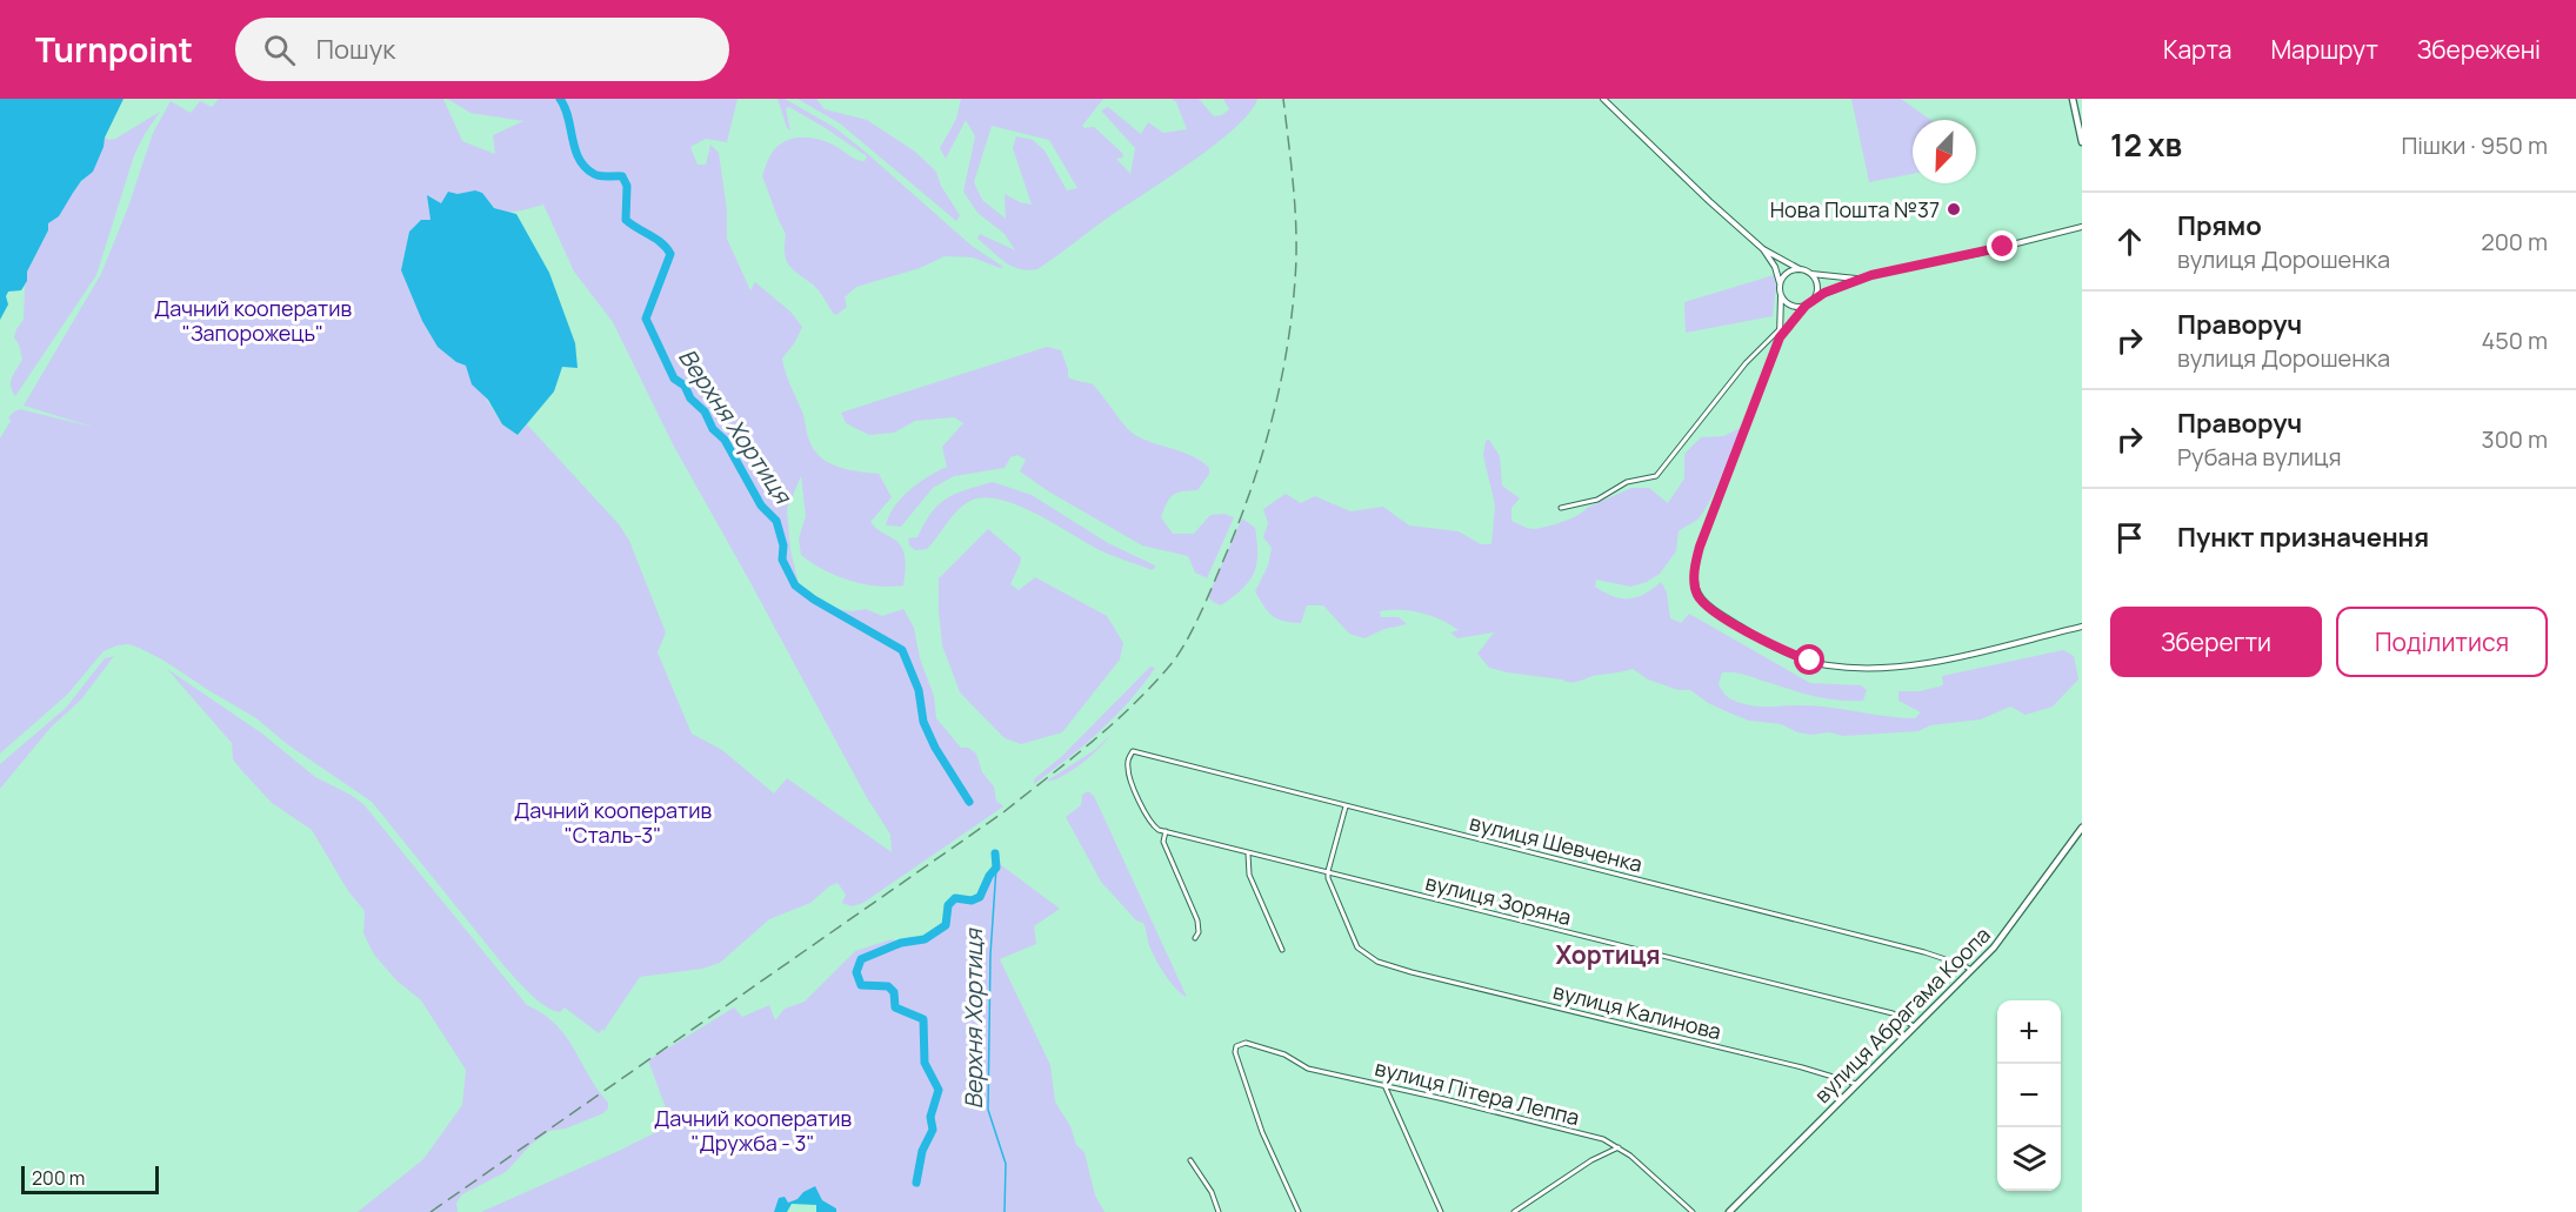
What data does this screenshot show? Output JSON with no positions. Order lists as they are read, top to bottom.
{
  "streets": {
    "main road": ["вулиця Абрагама Коопа"],
    "street": [
      "вулиця Шевченка",
      "вулиця Зоряна",
      "вулиця Калинова",
      "вулиця Пітера Леппа"
    ]
  },
  "crossings": [
    ["вулиця Шевченка", "вулиця Зоряна"],
    ["вулиця Шевченка", "вулиця Абрагама Коопа"],
    ["вулиця Зоряна", "вулиця Калинова"],
    ["вулиця Зоряна", "вулиця Абрагама Коопа"],
    ["вулиця Калинова", "вулиця Абрагама Коопа"]
  ],
  "districts": ["Хортиця"],
  "water": ["Верхня Хортиця"],
  "parks": ["Дачний кооператив \"Запорожець\"", "Дачний кооператив \"Сталь-3\"", "Дачний кооператив \"Дружба - 3\""],
  "places": ["Нова Пошта №37"],
  "scale_bar": "200 m",
  "north": "bottom left",
  "page": {
    "header": "Turnpoint",
    "search": "Пошук",
    "nav": ["Карта", "Маршрут", "Збережені"],
    "heading": ["12 хв", "Пішки · 950 m"],
    "list": [
      ["Прямо", "вулиця Дорошенка", "200 m"],
      ["Праворуч", "вулиця Дорошенка", "450 m"],
      ["Праворуч", "Рубана вулиця", "300 m"],
      "Пункт призначення"
    ],
    "buttons": ["Зберегти", "Поділитися"],
    "map_buttons": ["+", "−"],
    "scale": "200 m"
  }
}
